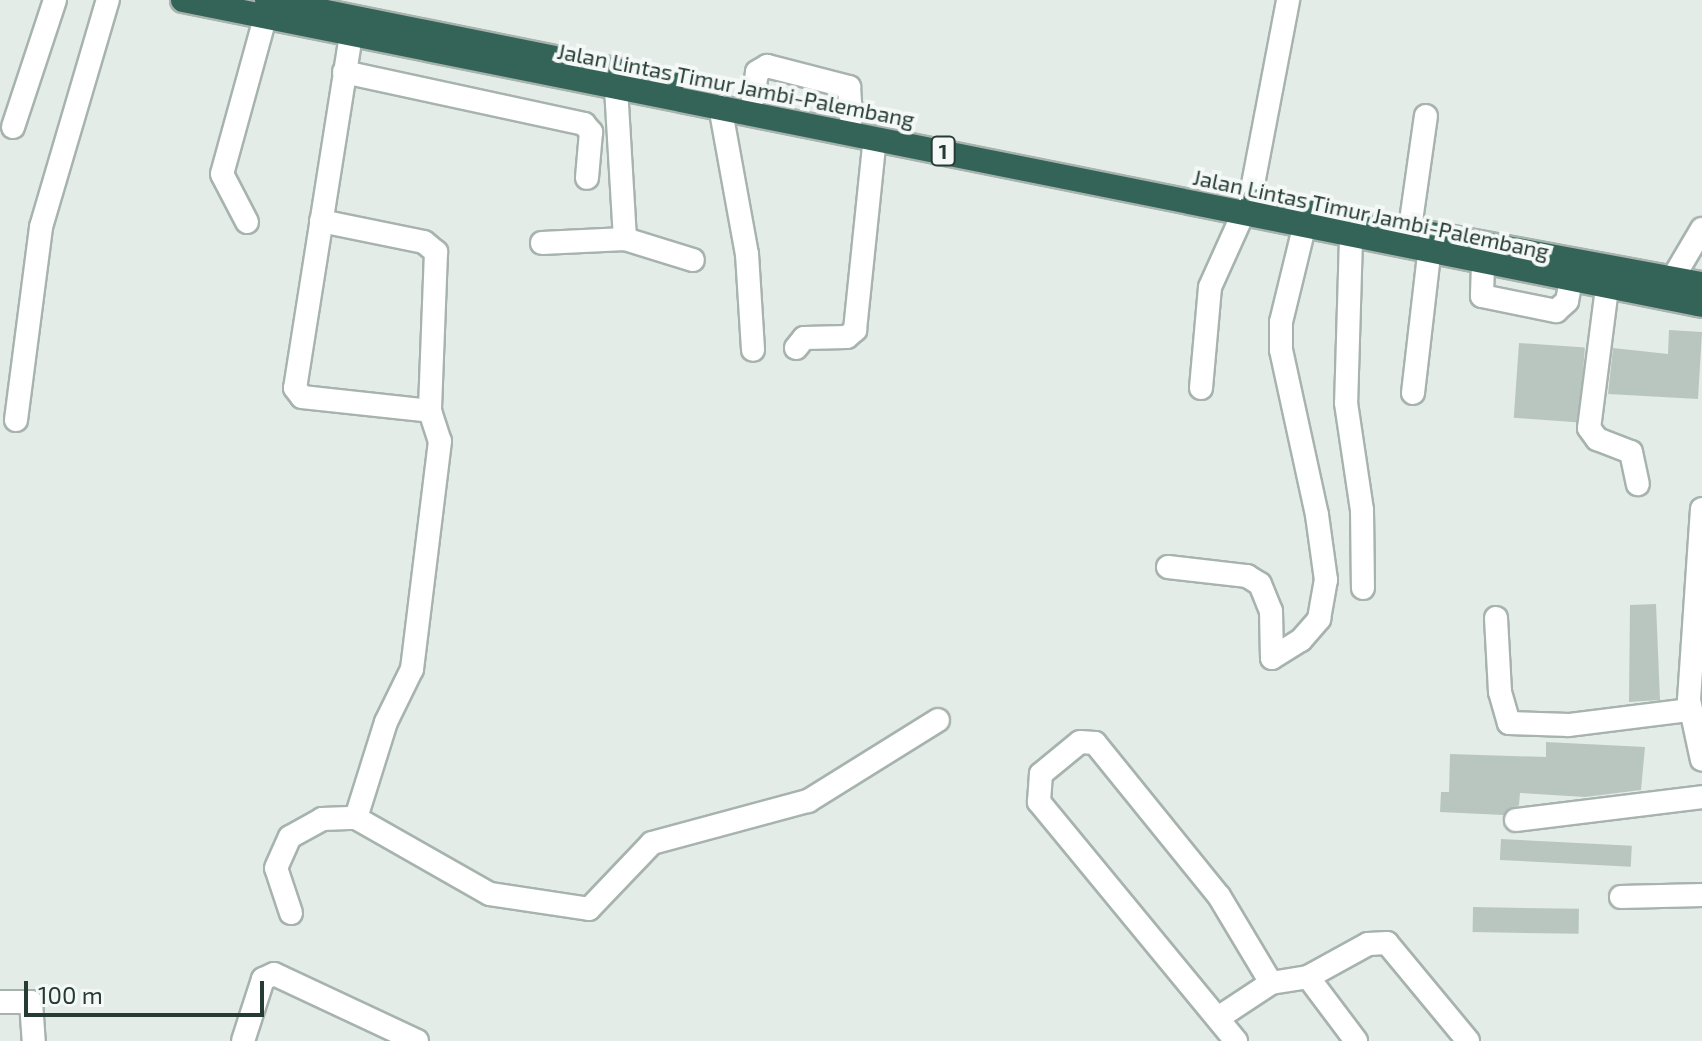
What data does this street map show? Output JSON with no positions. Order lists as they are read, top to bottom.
{
  "streets": {
    "highway": ["Jalan Lintas Timur Jambi-Palembang", "1"]
  },
  "scale_bar": "100 m"
}
